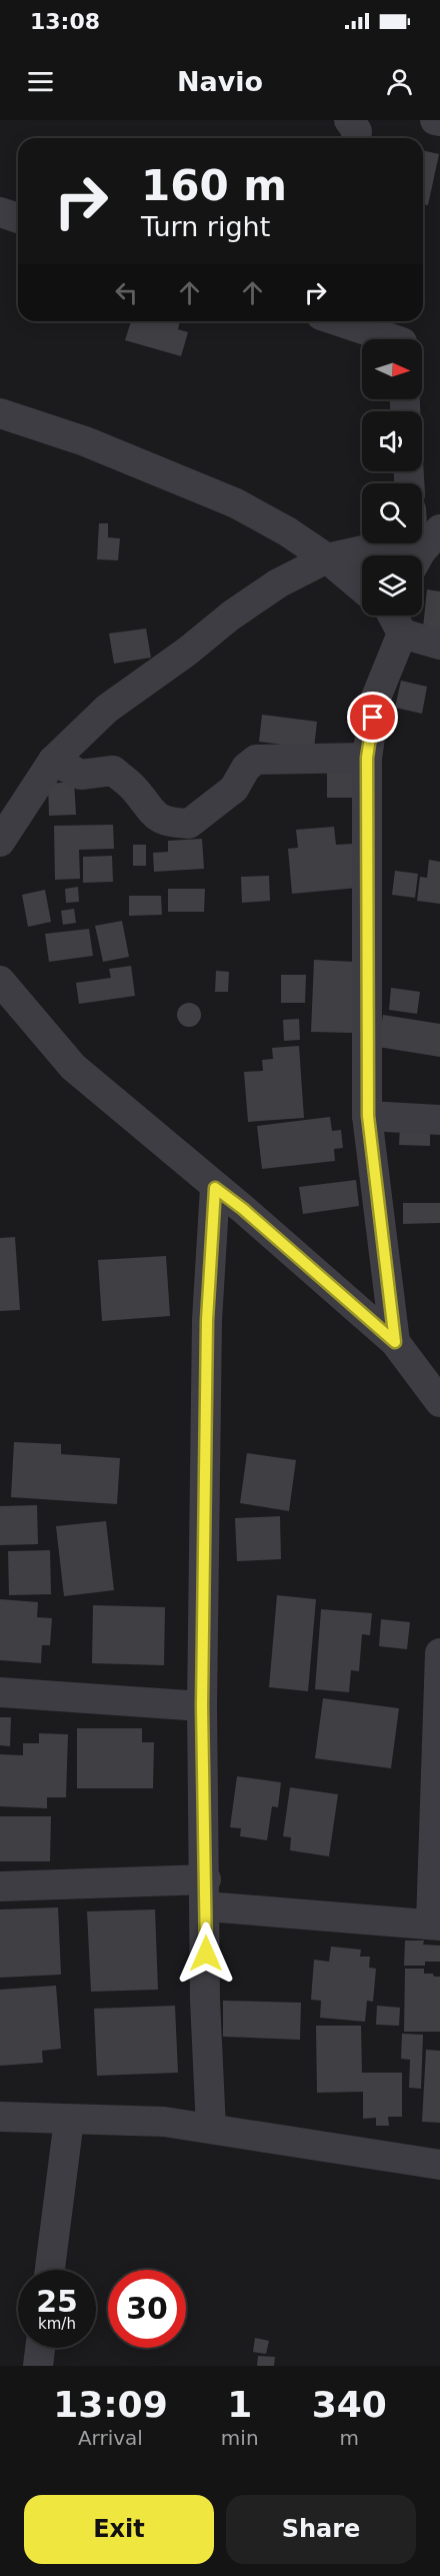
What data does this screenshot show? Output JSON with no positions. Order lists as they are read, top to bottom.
{
  "north": "right",
  "page": {
    "status": "13:08",
    "header": "Navio",
    "turn": ["160 m", "Turn right"],
    "speed": "25 km/h",
    "limit": "30",
    "eta": [
      "13:09",
      "Arrival",
      "1",
      "min",
      "340",
      "m"
    ],
    "buttons": ["Exit", "Share"]
  }
}
